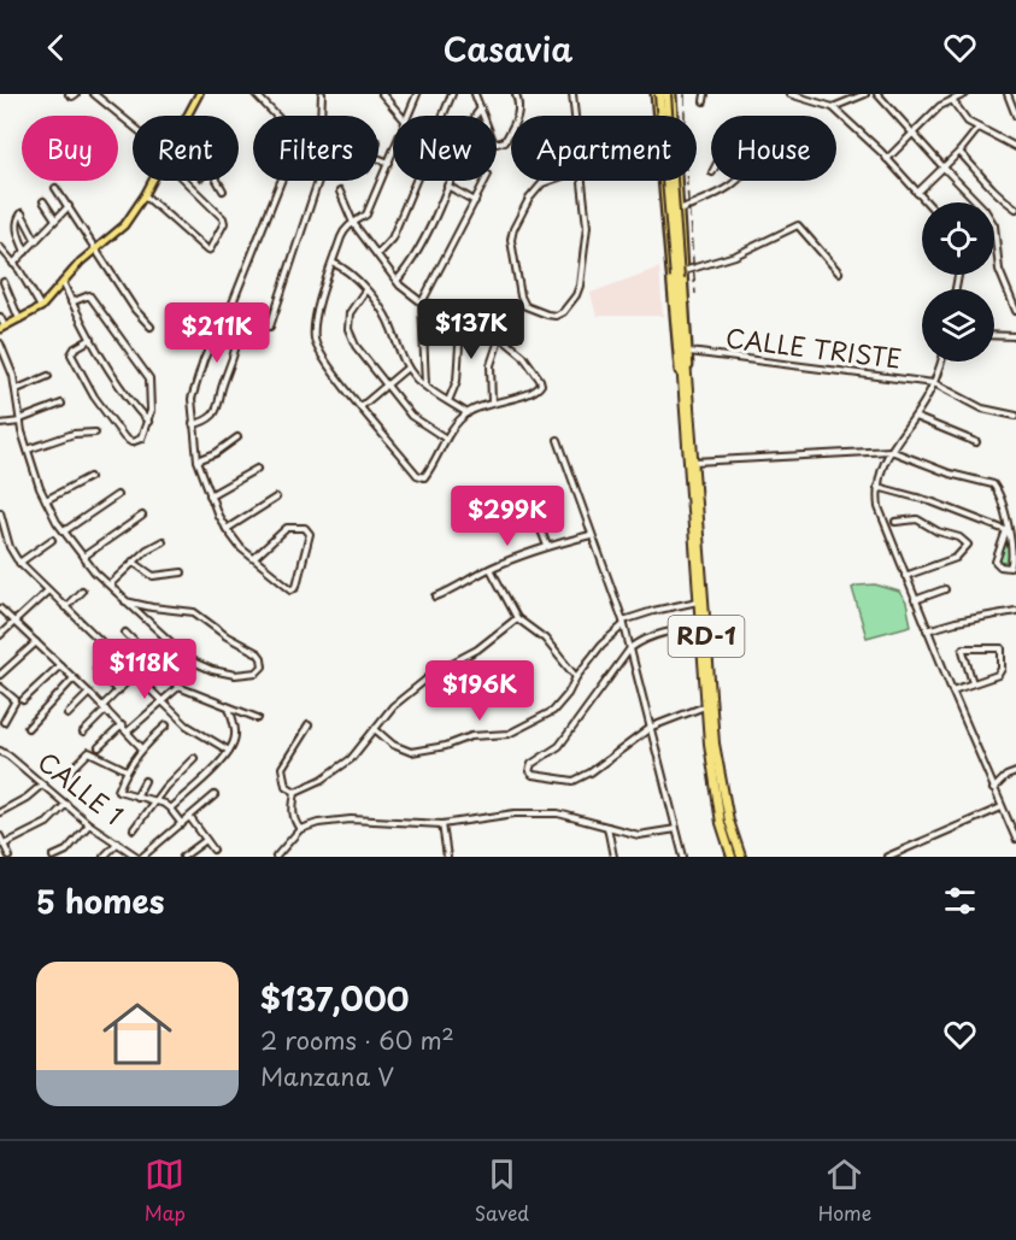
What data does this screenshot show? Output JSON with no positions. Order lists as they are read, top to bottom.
{
  "streets": {
    "highway": ["RD-1"],
    "street": ["CALLE TRISTE", "CALLE 1"]
  },
  "page": {
    "header": "Casavia",
    "chip": [
      "Buy",
      "Rent",
      "Filters",
      "New",
      "Apartment",
      "House"
    ],
    "price": [
      "$137K",
      "$211K",
      "$299K",
      "$118K",
      "$196K"
    ],
    "heading": "5 homes",
    "list": [
      {
        "name": "$137,000",
        "note": "2 rooms · 60 m² · Manzana V"
      }
    ],
    "tabs": ["Map", "Saved", "Home"]
  }
}
